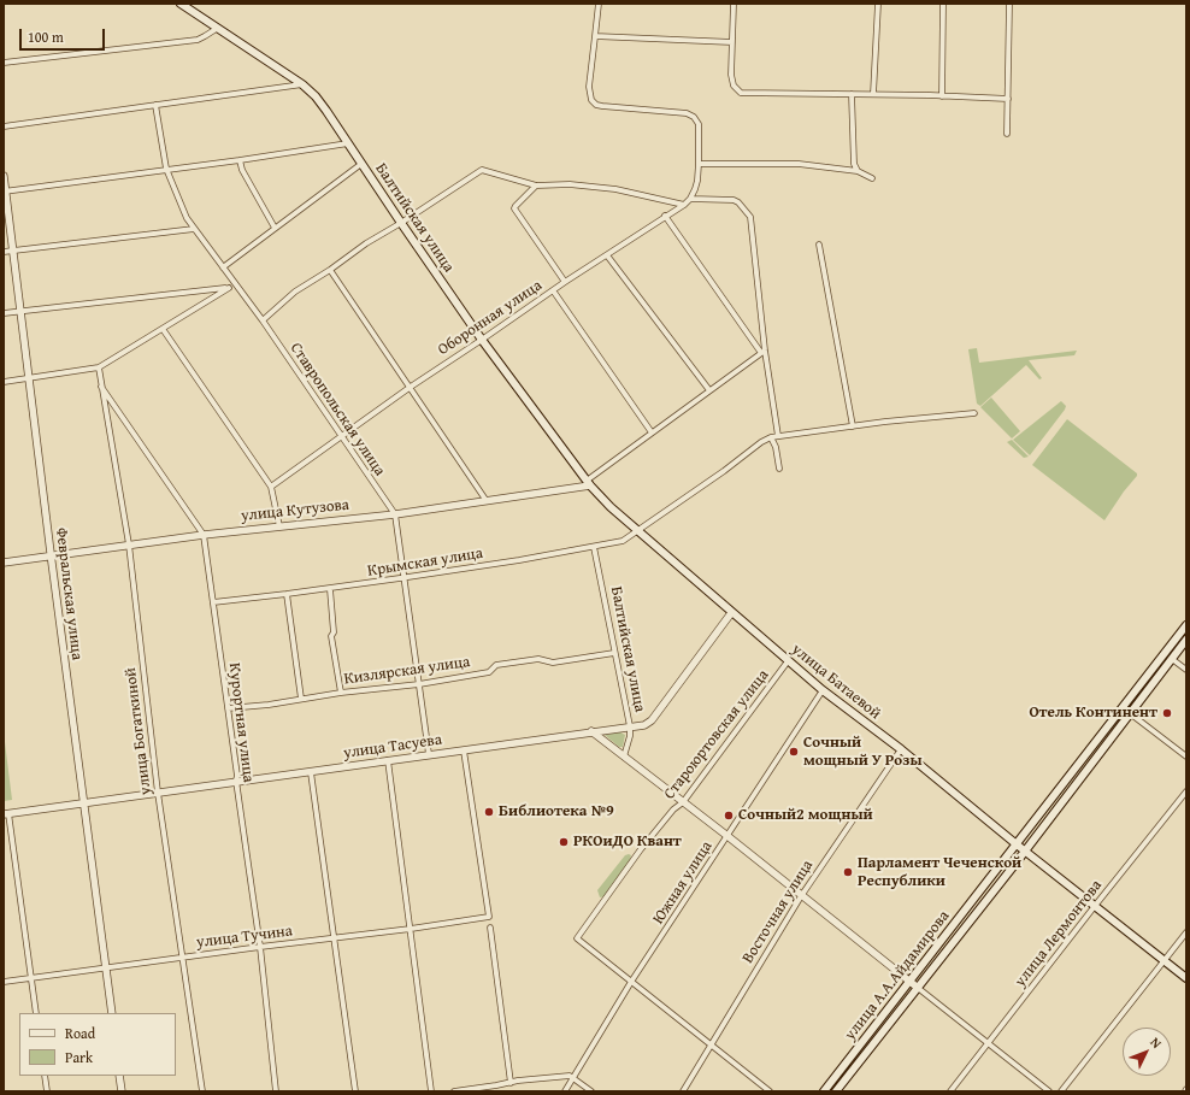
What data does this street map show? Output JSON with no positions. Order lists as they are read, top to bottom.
{
  "streets": {
    "main road": ["Балтийская улица", "улица Батаевой", "улица А.А.Айдамирова"],
    "street": [
      "Оборонная улица",
      "Ставропольская улица",
      "улица Кутузова",
      "Крымская улица",
      "Февральская улица",
      "Кизлярская улица",
      "Курортная улица",
      "улица Богаткиной",
      "Староюртовская улица",
      "улица Тасуева",
      "Южная улица",
      "Восточная улица",
      "улица Лермонтова",
      "улица Тучина"
    ]
  },
  "crossings": [
    ["Балтийская улица", "Оборонная улица"],
    ["Балтийская улица", "улица Кутузова"],
    ["Балтийская улица", "Крымская улица"],
    ["Балтийская улица", "Кизлярская улица"],
    ["Балтийская улица", "улица Батаевой"],
    ["Балтийская улица", "улица Тасуева"],
    ["Оборонная улица", "Ставропольская улица"],
    ["Ставропольская улица", "улица Кутузова"],
    ["Ставропольская улица", "Крымская улица"],
    ["Ставропольская улица", "Кизлярская улица"],
    ["Ставропольская улица", "улица Тасуева"],
    ["улица Кутузова", "Февральская улица"],
    ["улица Кутузова", "улица Батаевой"],
    ["улица Кутузова", "Курортная улица"],
    ["улица Кутузова", "улица Богаткиной"],
    ["Крымская улица", "улица Батаевой"],
    ["Крымская улица", "Курортная улица"],
    ["Февральская улица", "улица Тасуева"],
    ["Февральская улица", "улица Тучина"],
    ["Кизлярская улица", "Курортная улица"],
    ["улица Батаевой", "Староюртовская улица"],
    ["улица Батаевой", "улица Тасуева"],
    ["улица Батаевой", "Южная улица"],
    ["улица Батаевой", "Восточная улица"],
    ["улица Батаевой", "улица Лермонтова"],
    ["улица Батаевой", "улица А.А.Айдамирова"],
    ["Курортная улица", "улица Богаткиной"],
    ["Курортная улица", "улица Тасуева"],
    ["Курортная улица", "улица Тучина"],
    ["улица Богаткиной", "улица Тасуева"],
    ["улица Богаткиной", "улица Тучина"],
    ["Староюртовская улица", "Южная улица"],
    ["улица Тасуева", "улица Тучина"]
  ],
  "places": [
    "Отель Континент",
    "Сочный мощный У Розы",
    "Библиотека №9",
    "Сочный2 мощный",
    "РКОиДО Квант",
    "Парламент Чеченской Республики"
  ],
  "legend": ["Road", "Park"],
  "scale_bar": "100 m",
  "north": "top right"
}
